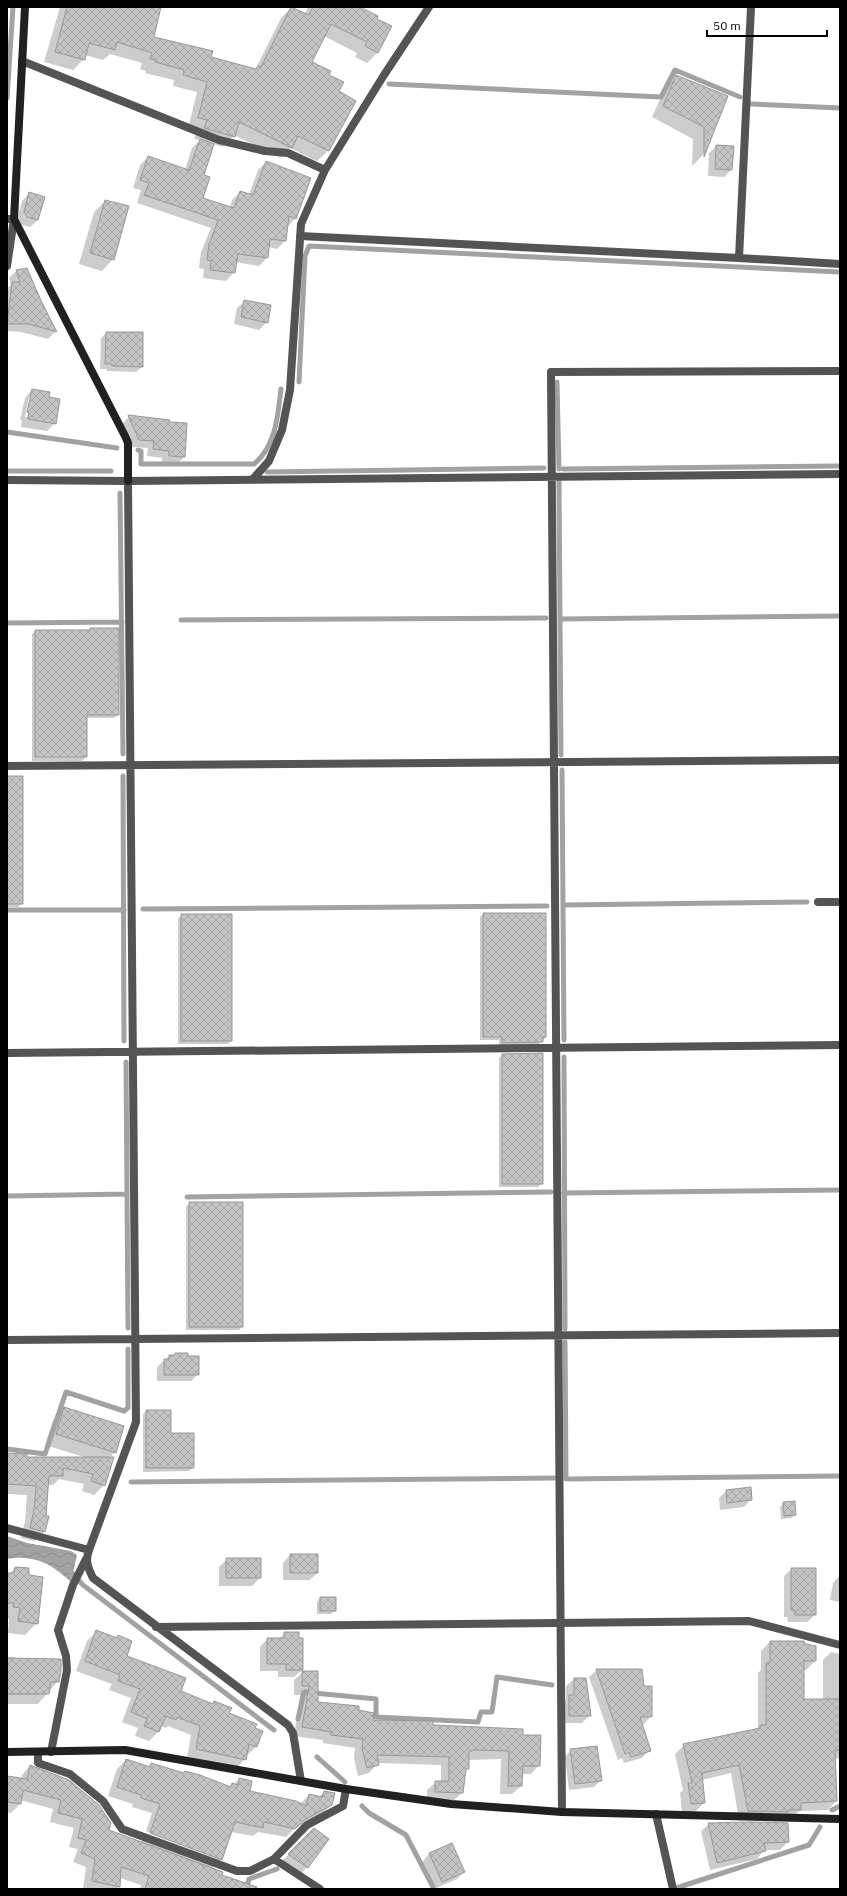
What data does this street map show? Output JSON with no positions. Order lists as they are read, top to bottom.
{
  "scale_bar": "50 m"
}
